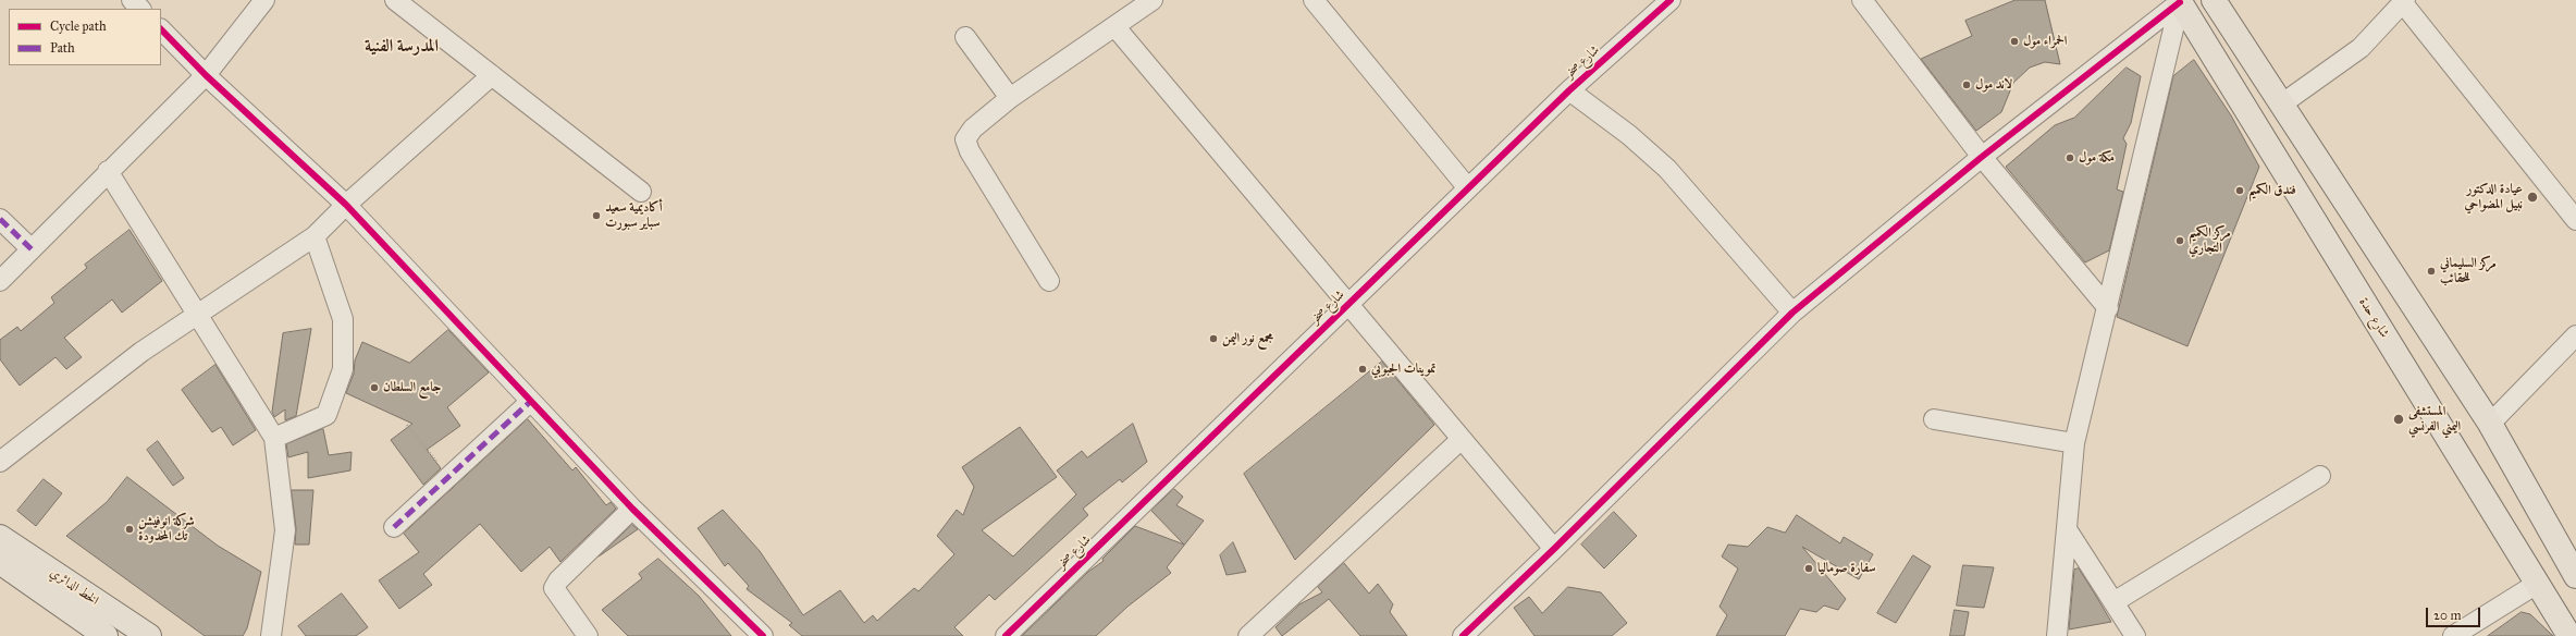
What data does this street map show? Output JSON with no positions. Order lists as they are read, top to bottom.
{
  "streets": {
    "main road": ["شارع حدة", "الخط الدائري"],
    "street": ["شارع صخر"]
  },
  "districts": ["المدرسة الفنية"],
  "places": [
    "الحمراء مول",
    "لاند مول",
    "مكة مول",
    "فندق الكميم",
    "عيادة الدكتور نبيل المضواحي",
    "أكاديمية سعيد سباير سبورت",
    "مركز الكميم التجاري",
    "مركز السليماني للحقائب",
    "مجمع نور اليمن",
    "تموينات الجبوبي",
    "جامع السلطان",
    "المستشفى اليمني الفرنسي",
    "شركة انوفيشن تك المحدودة",
    "سفارة صوماليا"
  ],
  "legend": ["Cycle path", "Path"],
  "scale_bar": "20 m"
}
